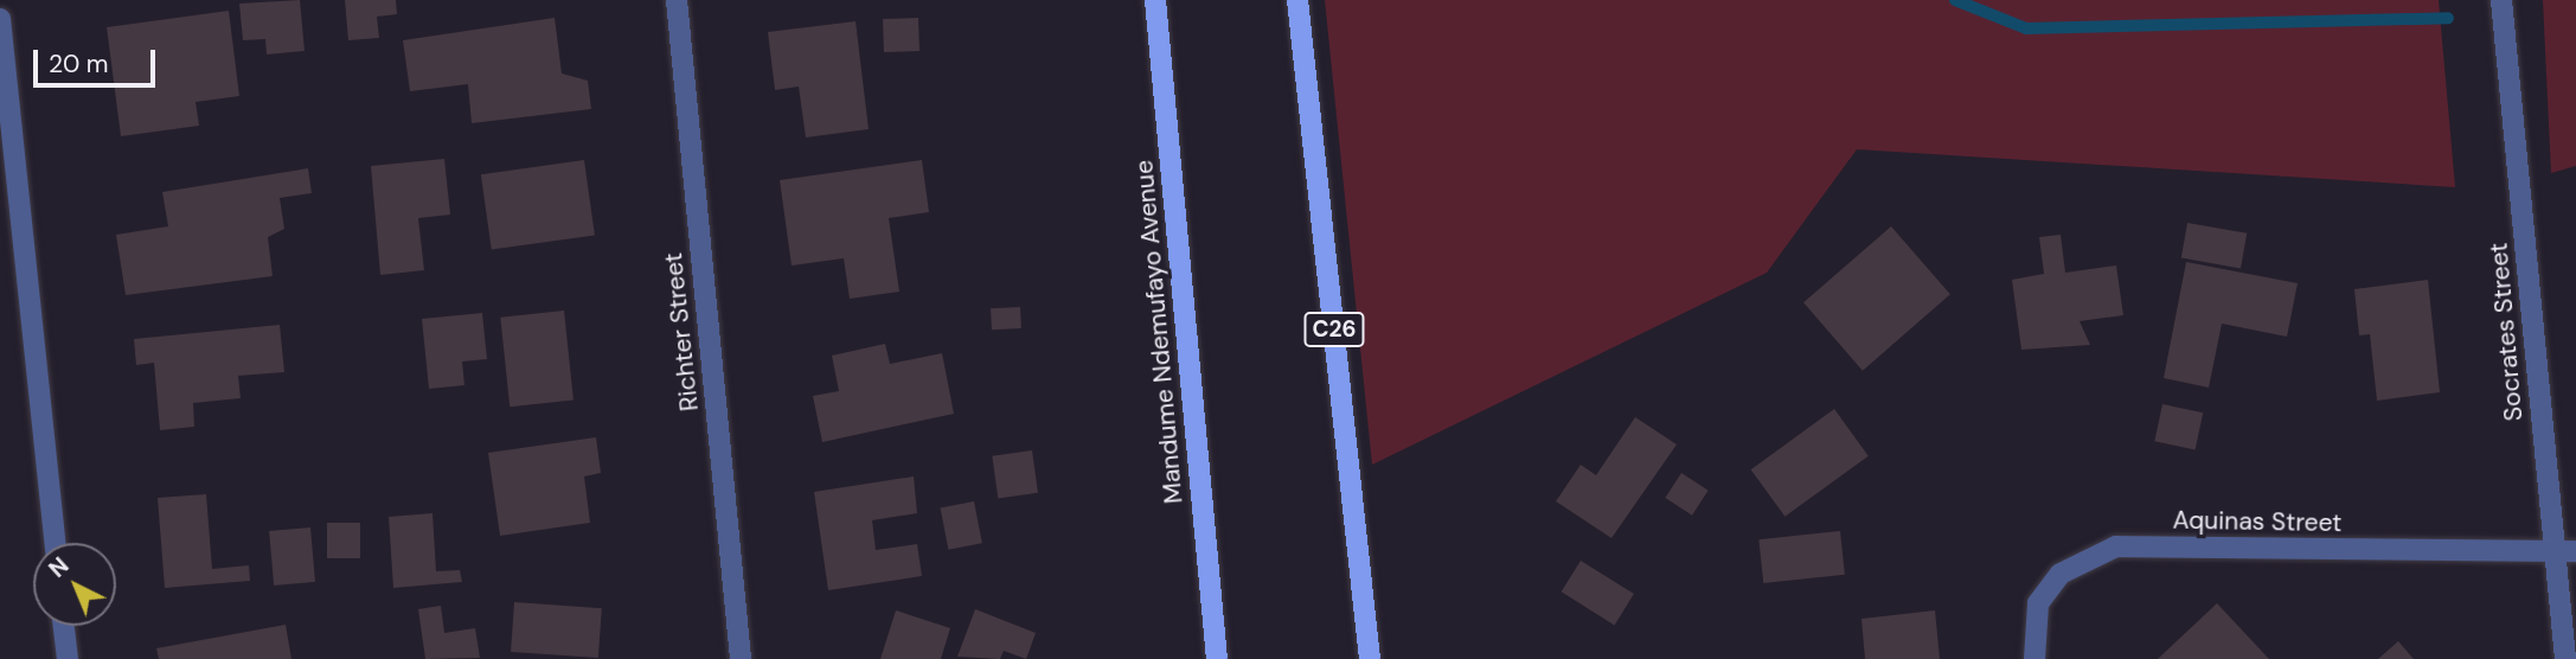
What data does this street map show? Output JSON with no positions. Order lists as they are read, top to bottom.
{
  "streets": {
    "main road": ["C26", "Mandume Ndemufayo Avenue"],
    "street": ["Richter Street", "Socrates Street", "Aquinas Street"]
  },
  "crossings": [
    ["Socrates Street", "Aquinas Street"]
  ],
  "scale_bar": "20 m",
  "north": "top left"
}
